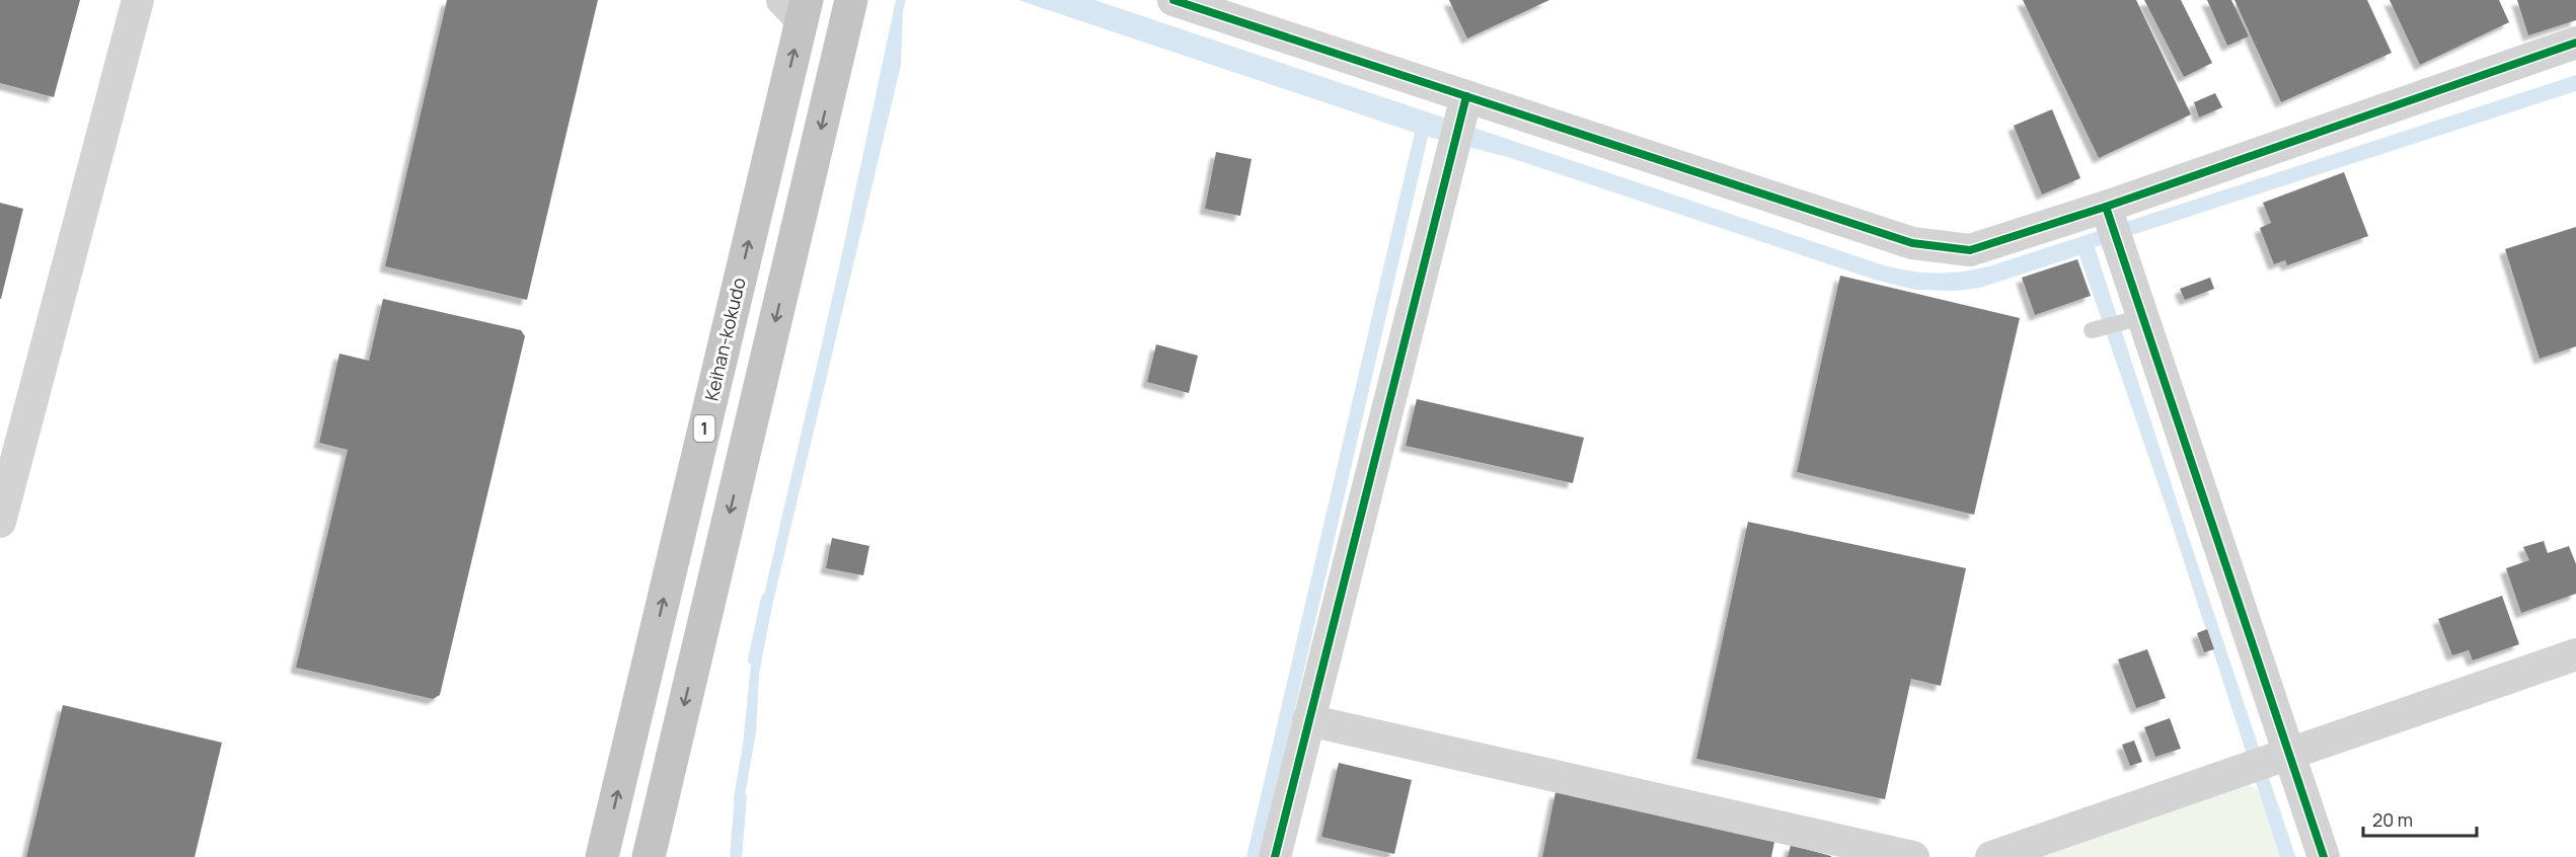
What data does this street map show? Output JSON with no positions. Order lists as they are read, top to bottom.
{
  "streets": {
    "highway": ["Keihan-kokudo", "1"]
  },
  "scale_bar": "20 m"
}
